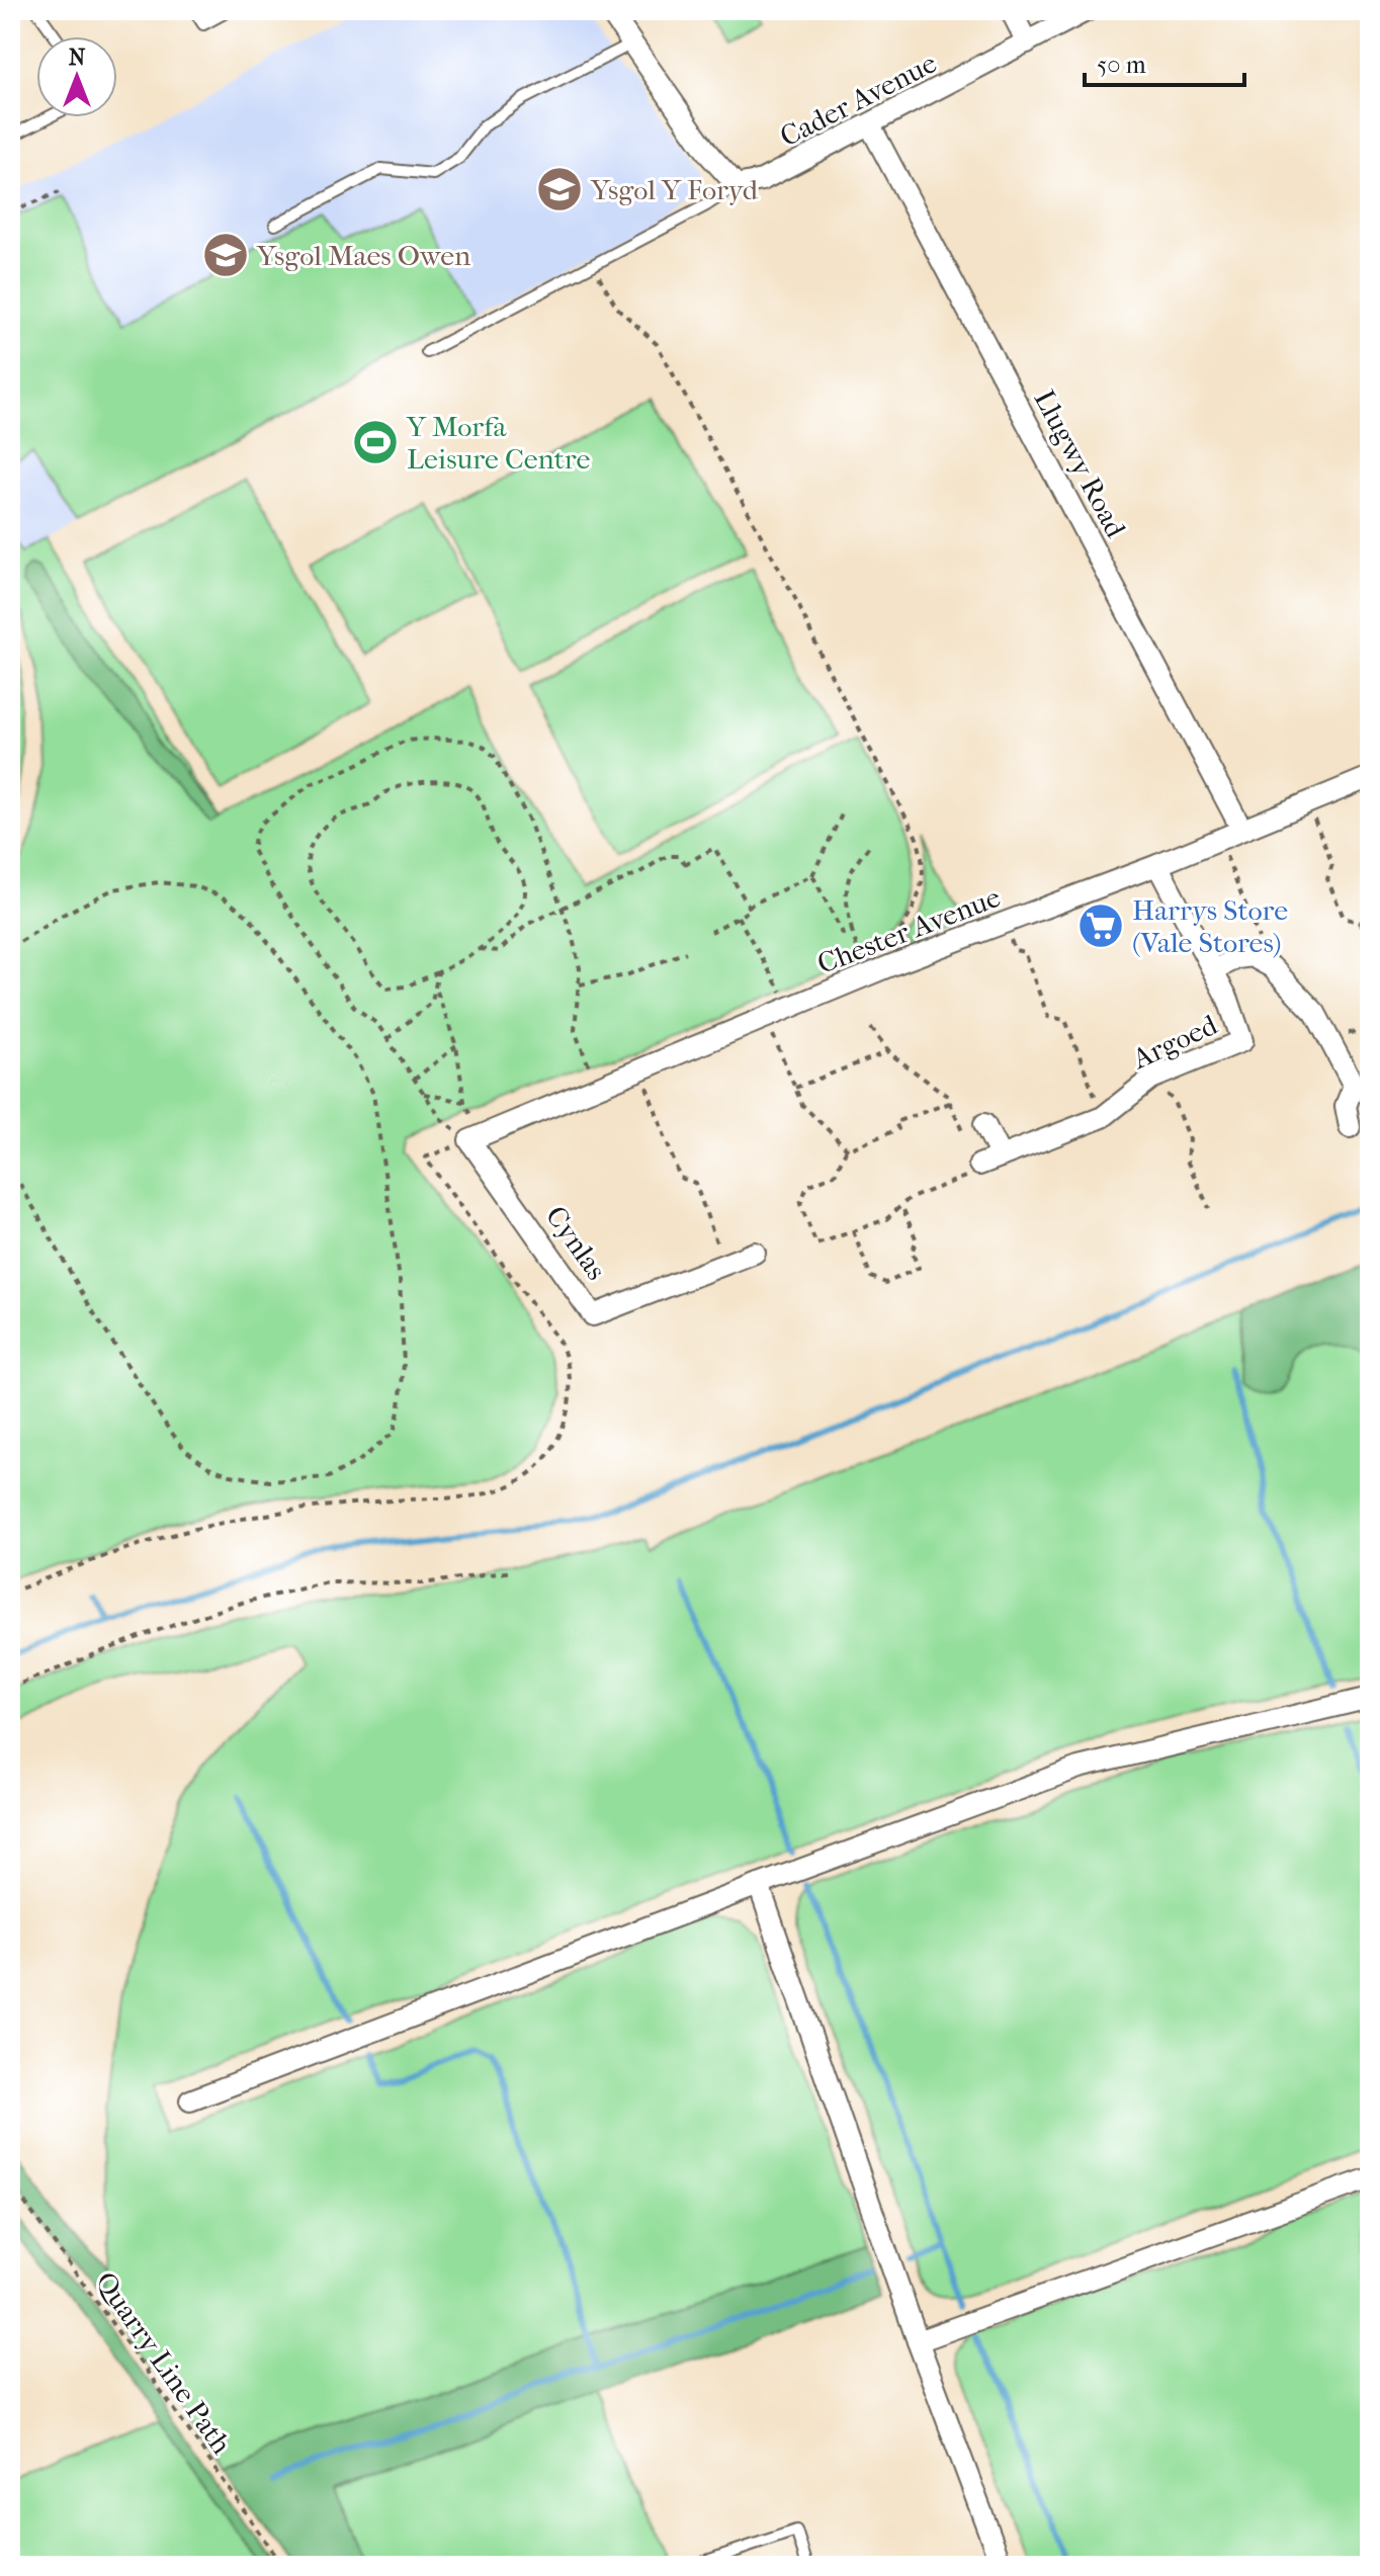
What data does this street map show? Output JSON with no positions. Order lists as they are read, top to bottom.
{
  "streets": {
    "street": [
      "Cader Avenue",
      "Llugwy Road",
      "Chester Avenue",
      "Argoed",
      "Cynlas"
    ],
    "path": ["Quarry Line Path"]
  },
  "crossings": [
    ["Cader Avenue", "Llugwy Road"],
    ["Llugwy Road", "Chester Avenue"],
    ["Chester Avenue", "Argoed"],
    ["Chester Avenue", "Cynlas"]
  ],
  "places": {
    "school or university": ["Ysgol Y Foryd", "Ysgol Maes Owen"],
    "sports": ["Y Morfa Leisure Centre"],
    "supermarket": ["Harrys Store (Vale Stores)"]
  },
  "scale_bar": "50 m",
  "north": "top"
}
